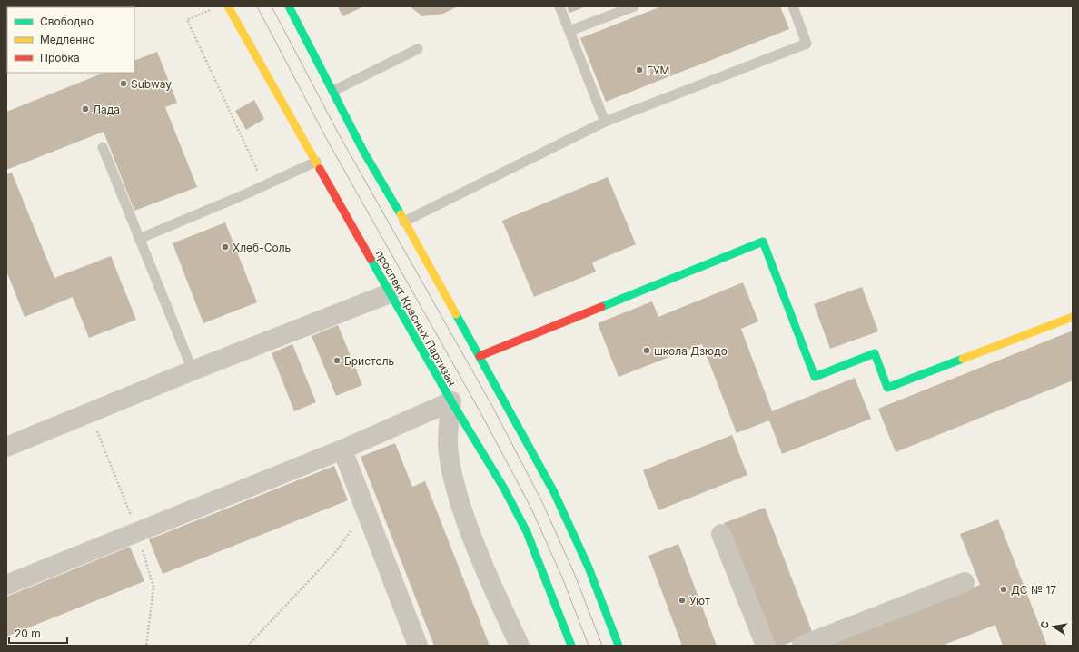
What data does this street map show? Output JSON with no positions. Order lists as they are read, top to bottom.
{
  "streets": {
    "main road": ["проспект Красных Партизан"]
  },
  "places": [
    "ГУМ",
    "Subway",
    "Лада",
    "Хлеб-Соль",
    "школа Дзюдо",
    "Бристоль",
    "ДС № 17",
    "Уют"
  ],
  "legend": ["Свободно", "Медленно", "Пробка"],
  "scale_bar": "20 m",
  "north": "left"
}
